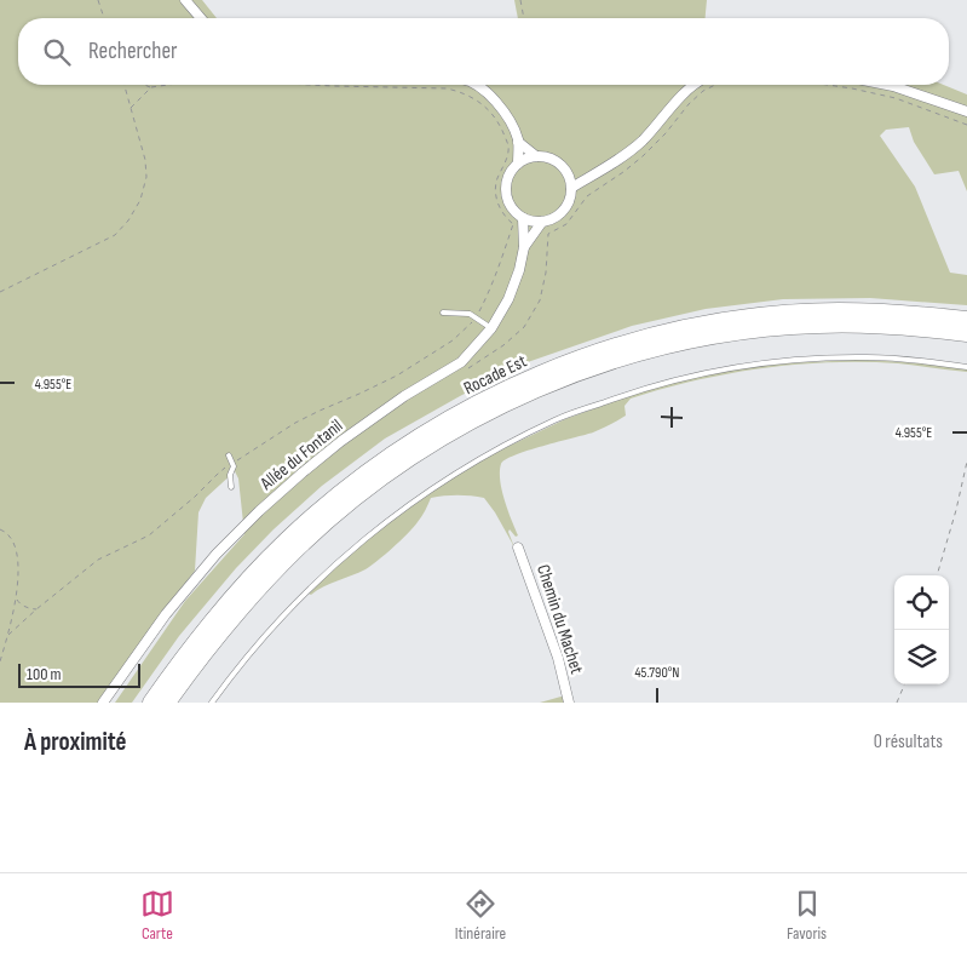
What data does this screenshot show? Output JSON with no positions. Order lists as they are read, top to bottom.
{
  "streets": {
    "highway": ["Rocade Est"],
    "street": ["Allée du Fontanil", "Chemin du Machet"]
  },
  "scale_bar": "100 m",
  "page": {
    "search": "Rechercher",
    "scale": "100 m",
    "heading": ["À proximité", "0 résultats"],
    "nav": ["Carte", "Itinéraire", "Favoris"]
  },
  "coordinates": ["4.955°E", "45.790°N"]
}
